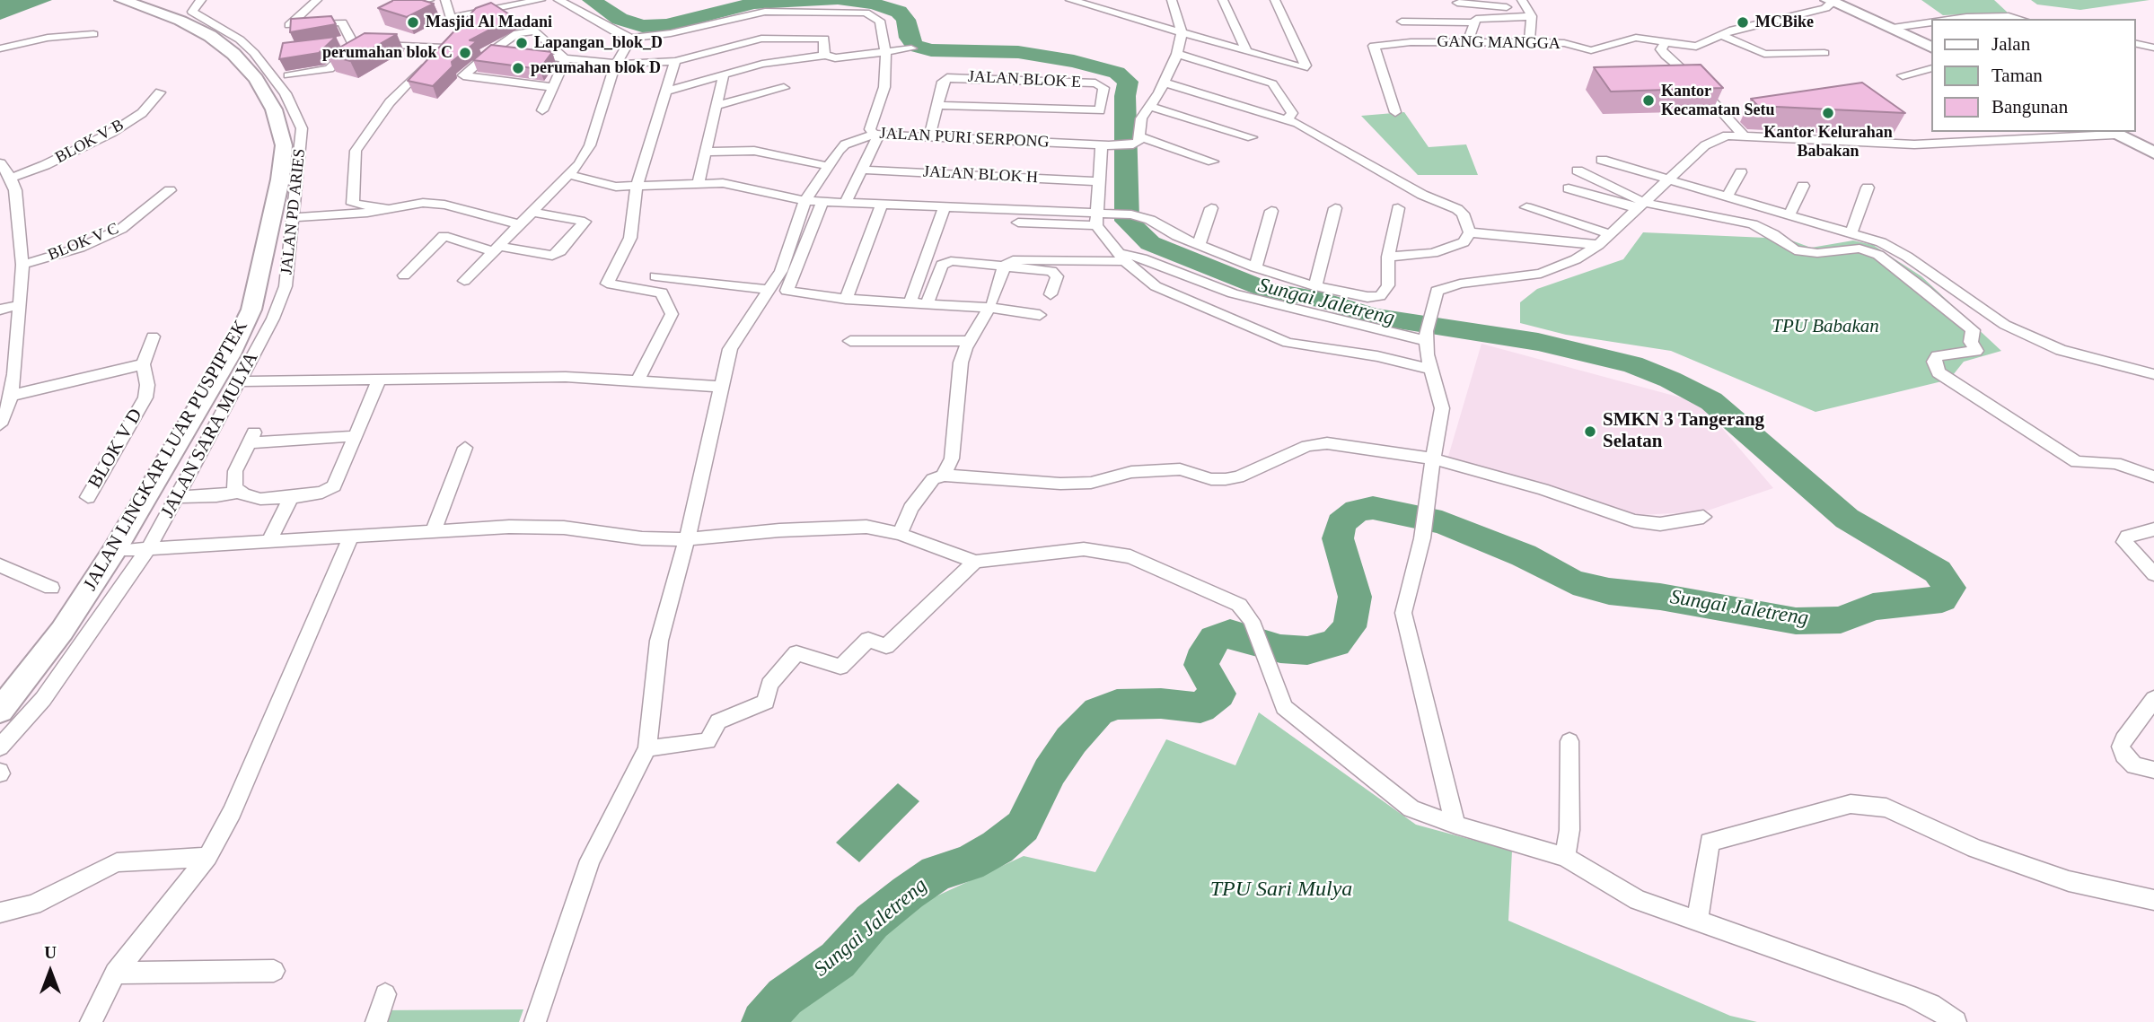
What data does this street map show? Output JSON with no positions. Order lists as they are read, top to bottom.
{
  "streets": {
    "main road": ["JALAN LINGKAR LUAR PUSPIPTEK"],
    "street": [
      "GANG MANGGA",
      "JALAN BLOK E",
      "JALAN PURI SERPONG",
      "BLOK V B",
      "JALAN BLOK H",
      "JALAN PD ARIES",
      "BLOK V C",
      "JALAN SARA MULYA",
      "BLOK V D"
    ]
  },
  "crossings": [
    ["JALAN BLOK E", "JALAN PURI SERPONG"],
    ["JALAN PD ARIES", "JALAN SARA MULYA"]
  ],
  "water": ["Sungai Jaletreng"],
  "parks": ["TPU Babakan", "TPU Sari Mulya"],
  "places": [
    "Masjid Al Madani",
    "MCBike",
    "Lapangan_blok_D",
    "perumahan blok C",
    "perumahan blok D",
    "Kantor Kecamatan Setu",
    "Kantor Kelurahan Babakan",
    "SMKN 3 Tangerang Selatan"
  ],
  "legend": ["Jalan", "Taman", "Bangunan"],
  "north": "top"
}
